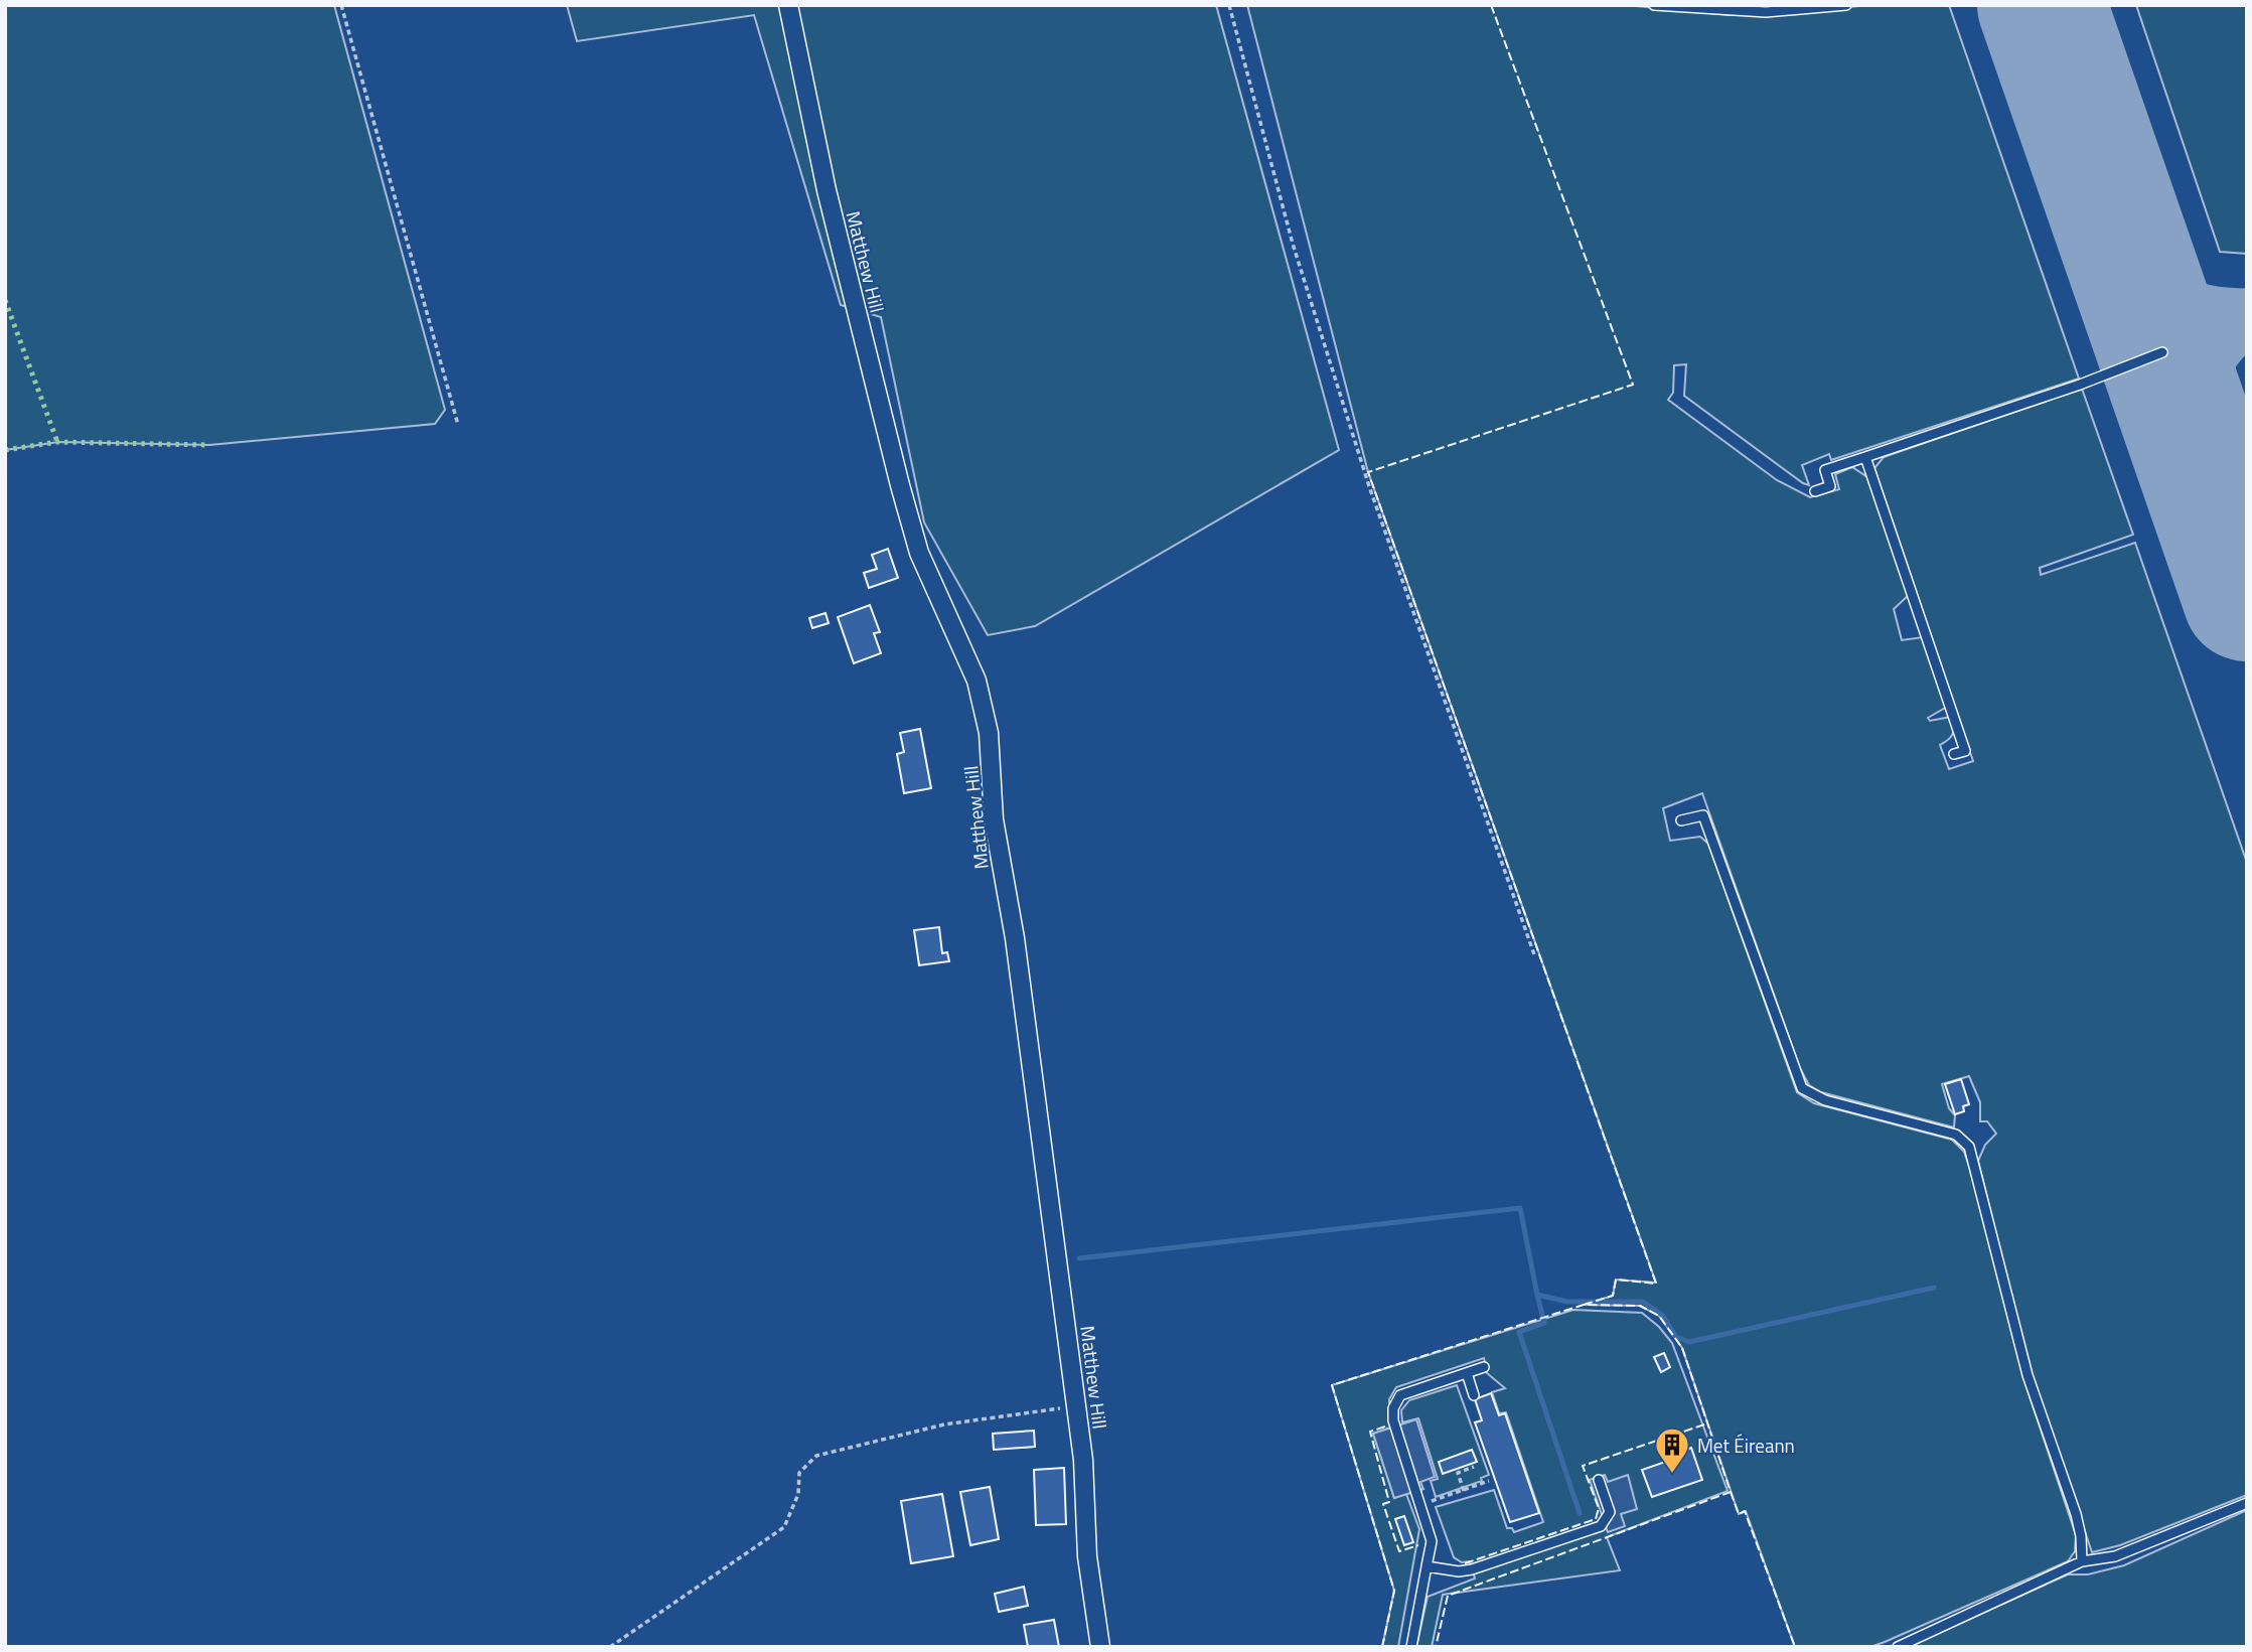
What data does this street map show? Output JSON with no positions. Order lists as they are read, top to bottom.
{
  "streets": {
    "street": ["Matthew Hill"]
  },
  "places": {
    "building": ["Met Éireann"]
  }
}
